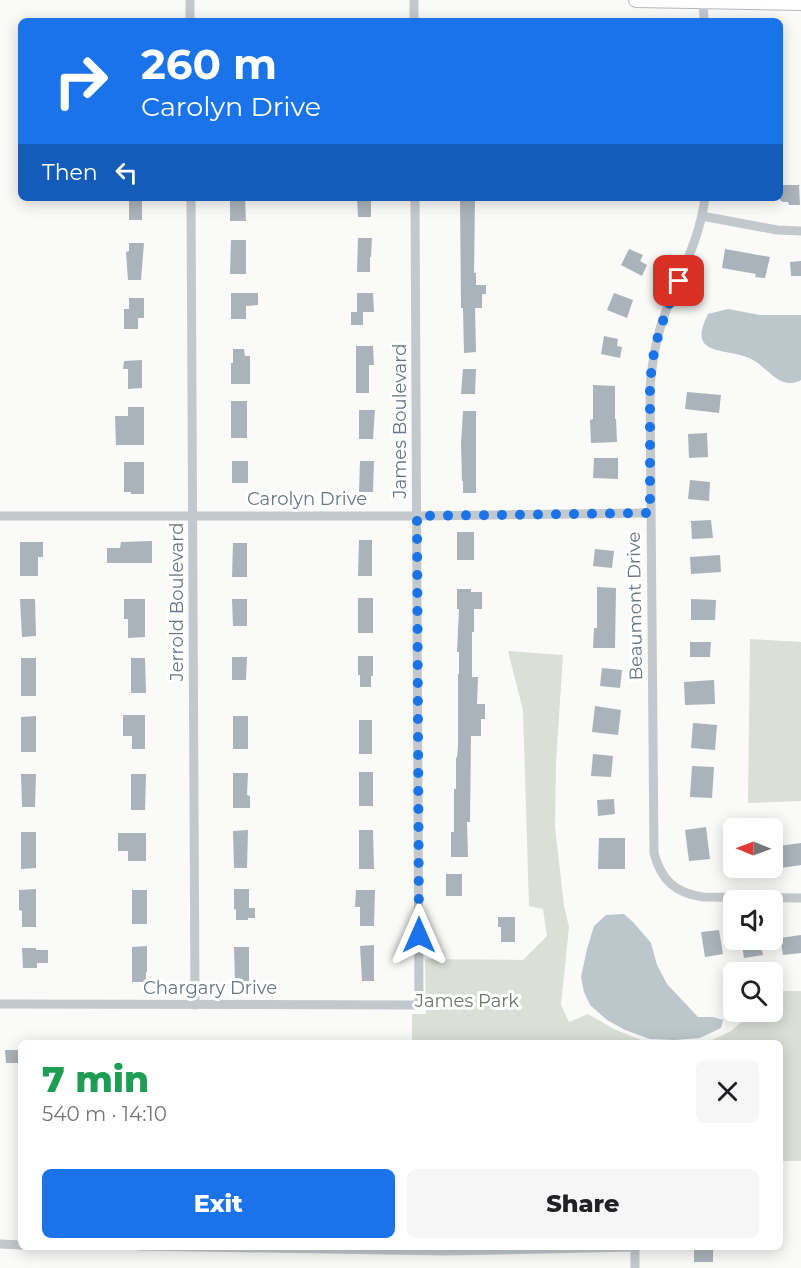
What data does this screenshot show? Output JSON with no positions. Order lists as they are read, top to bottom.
{
  "streets": {
    "street": [
      "James Boulevard",
      "Carolyn Drive",
      "Jerrold Boulevard",
      "Beaumont Drive",
      "Chargary Drive"
    ]
  },
  "crossings": [
    ["James Boulevard", "Carolyn Drive"],
    ["James Boulevard", "Chargary Drive"],
    ["Carolyn Drive", "Jerrold Boulevard"],
    ["Carolyn Drive", "Beaumont Drive"],
    ["Jerrold Boulevard", "Chargary Drive"]
  ],
  "parks": ["James Park"],
  "north": "left",
  "page": {
    "turn": ["260 m", "Carolyn Drive"],
    "then": "Then",
    "heading": ["7 min", "540 m · 14:10"],
    "buttons": ["Exit", "Share"]
  }
}
